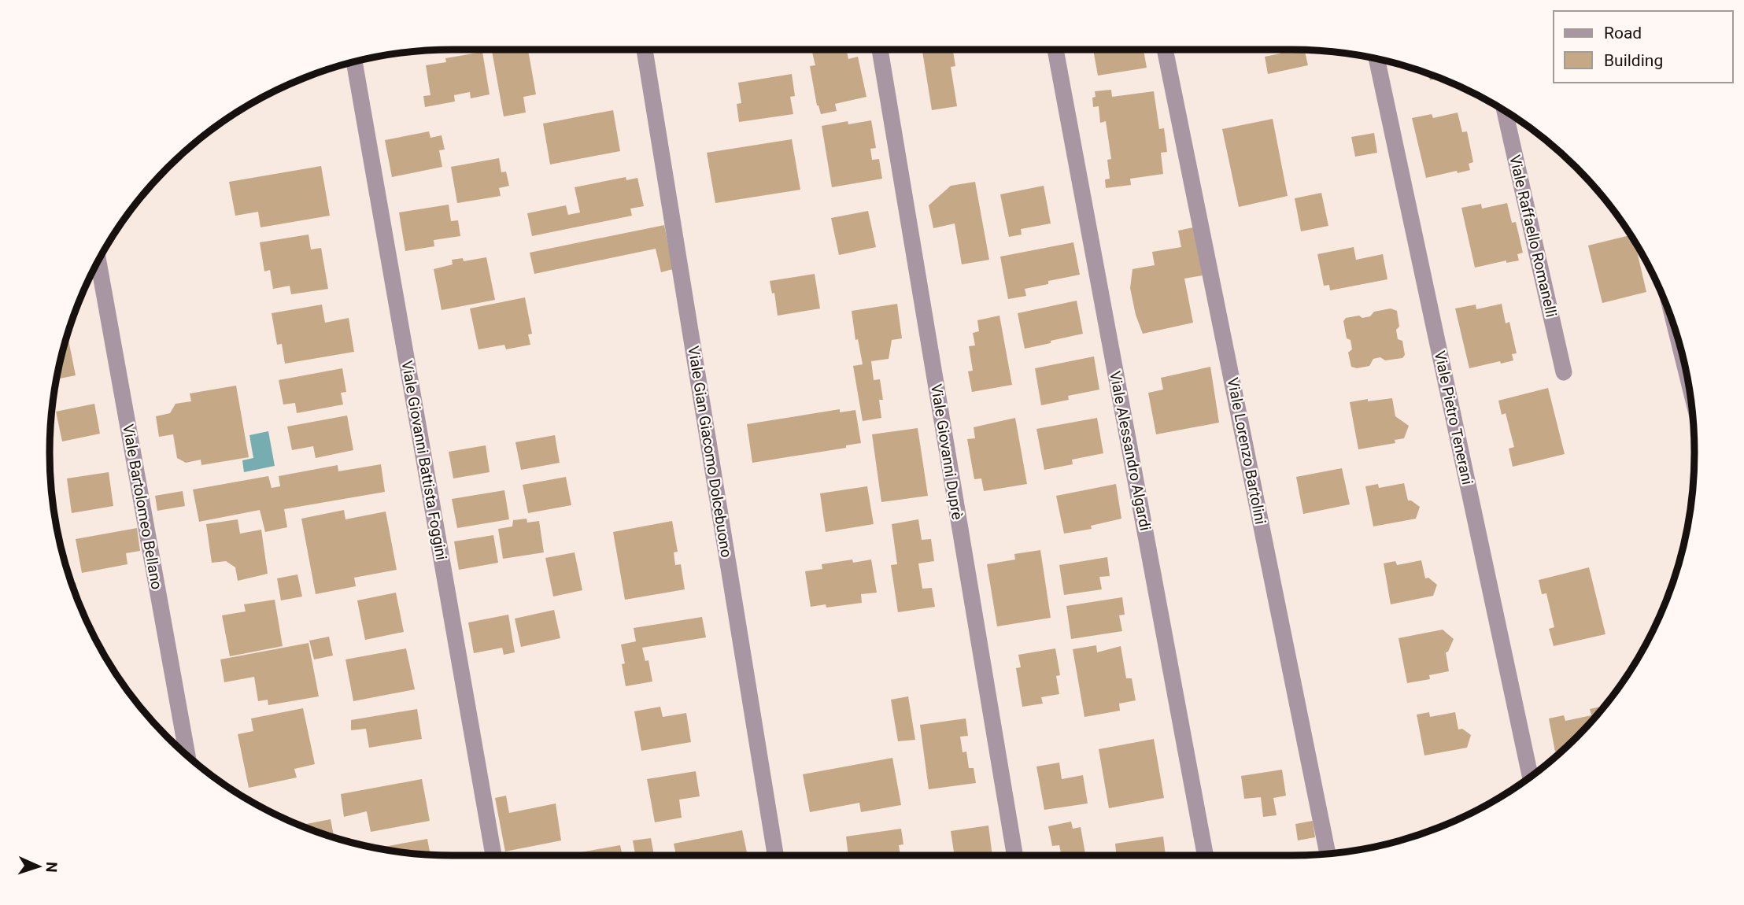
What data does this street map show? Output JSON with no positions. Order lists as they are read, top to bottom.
{
  "streets": {
    "street": [
      "Viale Raffaello Romanelli",
      "Viale Pietro Tenerani",
      "Viale Alessandro Algardi",
      "Viale Lorenzo Bartolini",
      "Viale Gian Giacomo Dolcebuono",
      "Viale Giovanni Duprè",
      "Viale Giovanni Battista Foggini",
      "Viale Bartolomeo Bellano"
    ]
  },
  "legend": ["Road", "Building"],
  "north": "right"
}
